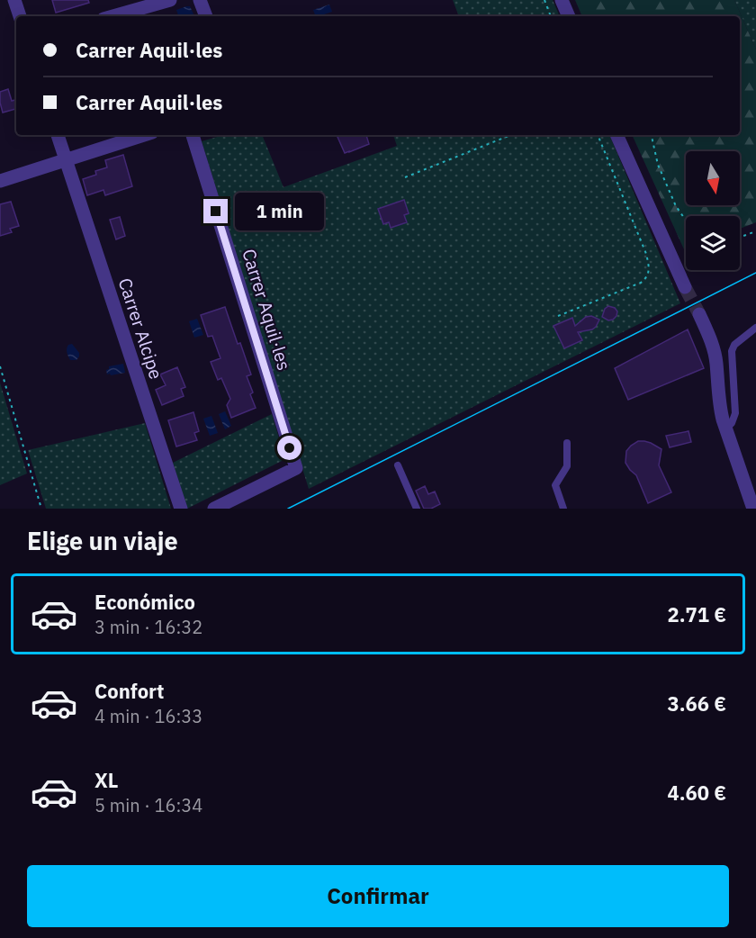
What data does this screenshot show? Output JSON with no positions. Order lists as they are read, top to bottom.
{
  "streets": {
    "street": ["Carrer Aquil·les", "Carrer Alcipe"]
  },
  "north": "bottom",
  "page": {
    "banner": ["Carrer Aquil·les", "Carrer Aquil·les"],
    "bubble": "1 min",
    "heading": "Elige un viaje",
    "list": [
      {
        "name": "Económico",
        "note": "3 min · 16:32",
        "value": "2.71 €"
      },
      {
        "name": "Confort",
        "note": "4 min · 16:33",
        "value": "3.66 €"
      },
      {
        "name": "XL",
        "note": "5 min · 16:34",
        "value": "4.60 €"
      }
    ],
    "buttons": "Confirmar"
  }
}
